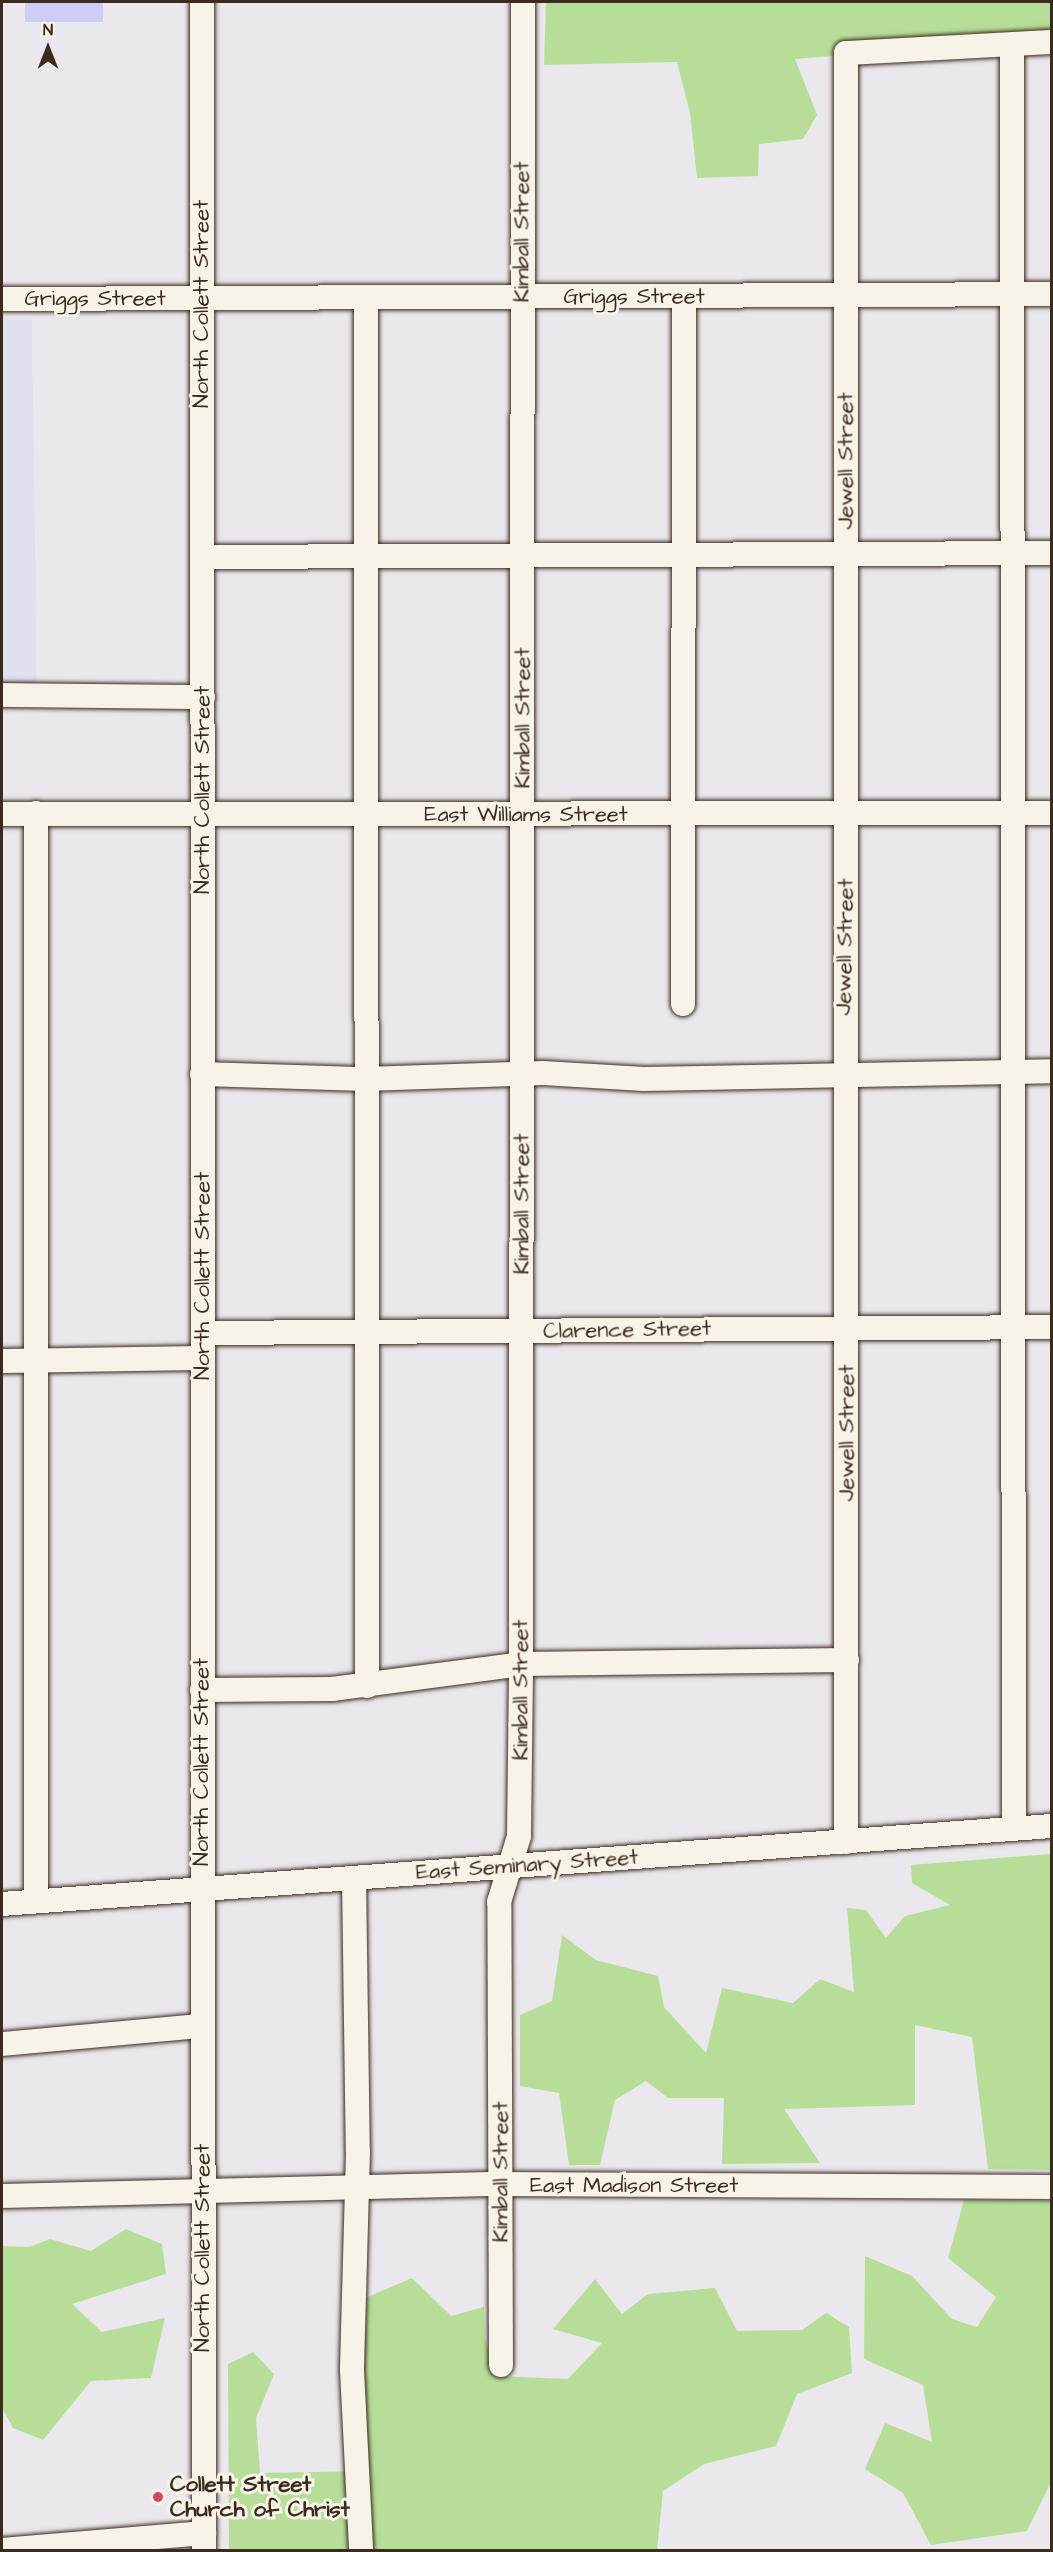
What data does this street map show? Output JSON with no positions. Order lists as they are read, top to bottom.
{
  "streets": {
    "street": [
      "Kimball Street",
      "Griggs Street",
      "North Collett Street",
      "Jewell Street",
      "East Williams Street",
      "Clarence Street",
      "East Seminary Street",
      "East Madison Street"
    ]
  },
  "crossings": [
    ["Kimball Street", "Griggs Street"],
    ["Kimball Street", "East Williams Street"],
    ["Kimball Street", "Clarence Street"],
    ["Kimball Street", "East Seminary Street"],
    ["Kimball Street", "East Madison Street"],
    ["Griggs Street", "North Collett Street"],
    ["Griggs Street", "Jewell Street"],
    ["North Collett Street", "East Williams Street"],
    ["North Collett Street", "Clarence Street"],
    ["North Collett Street", "East Seminary Street"],
    ["North Collett Street", "East Madison Street"],
    ["Jewell Street", "East Williams Street"],
    ["Jewell Street", "Clarence Street"],
    ["Jewell Street", "East Seminary Street"]
  ],
  "places": ["Collett Street Church of Christ"],
  "north": "top"
}
